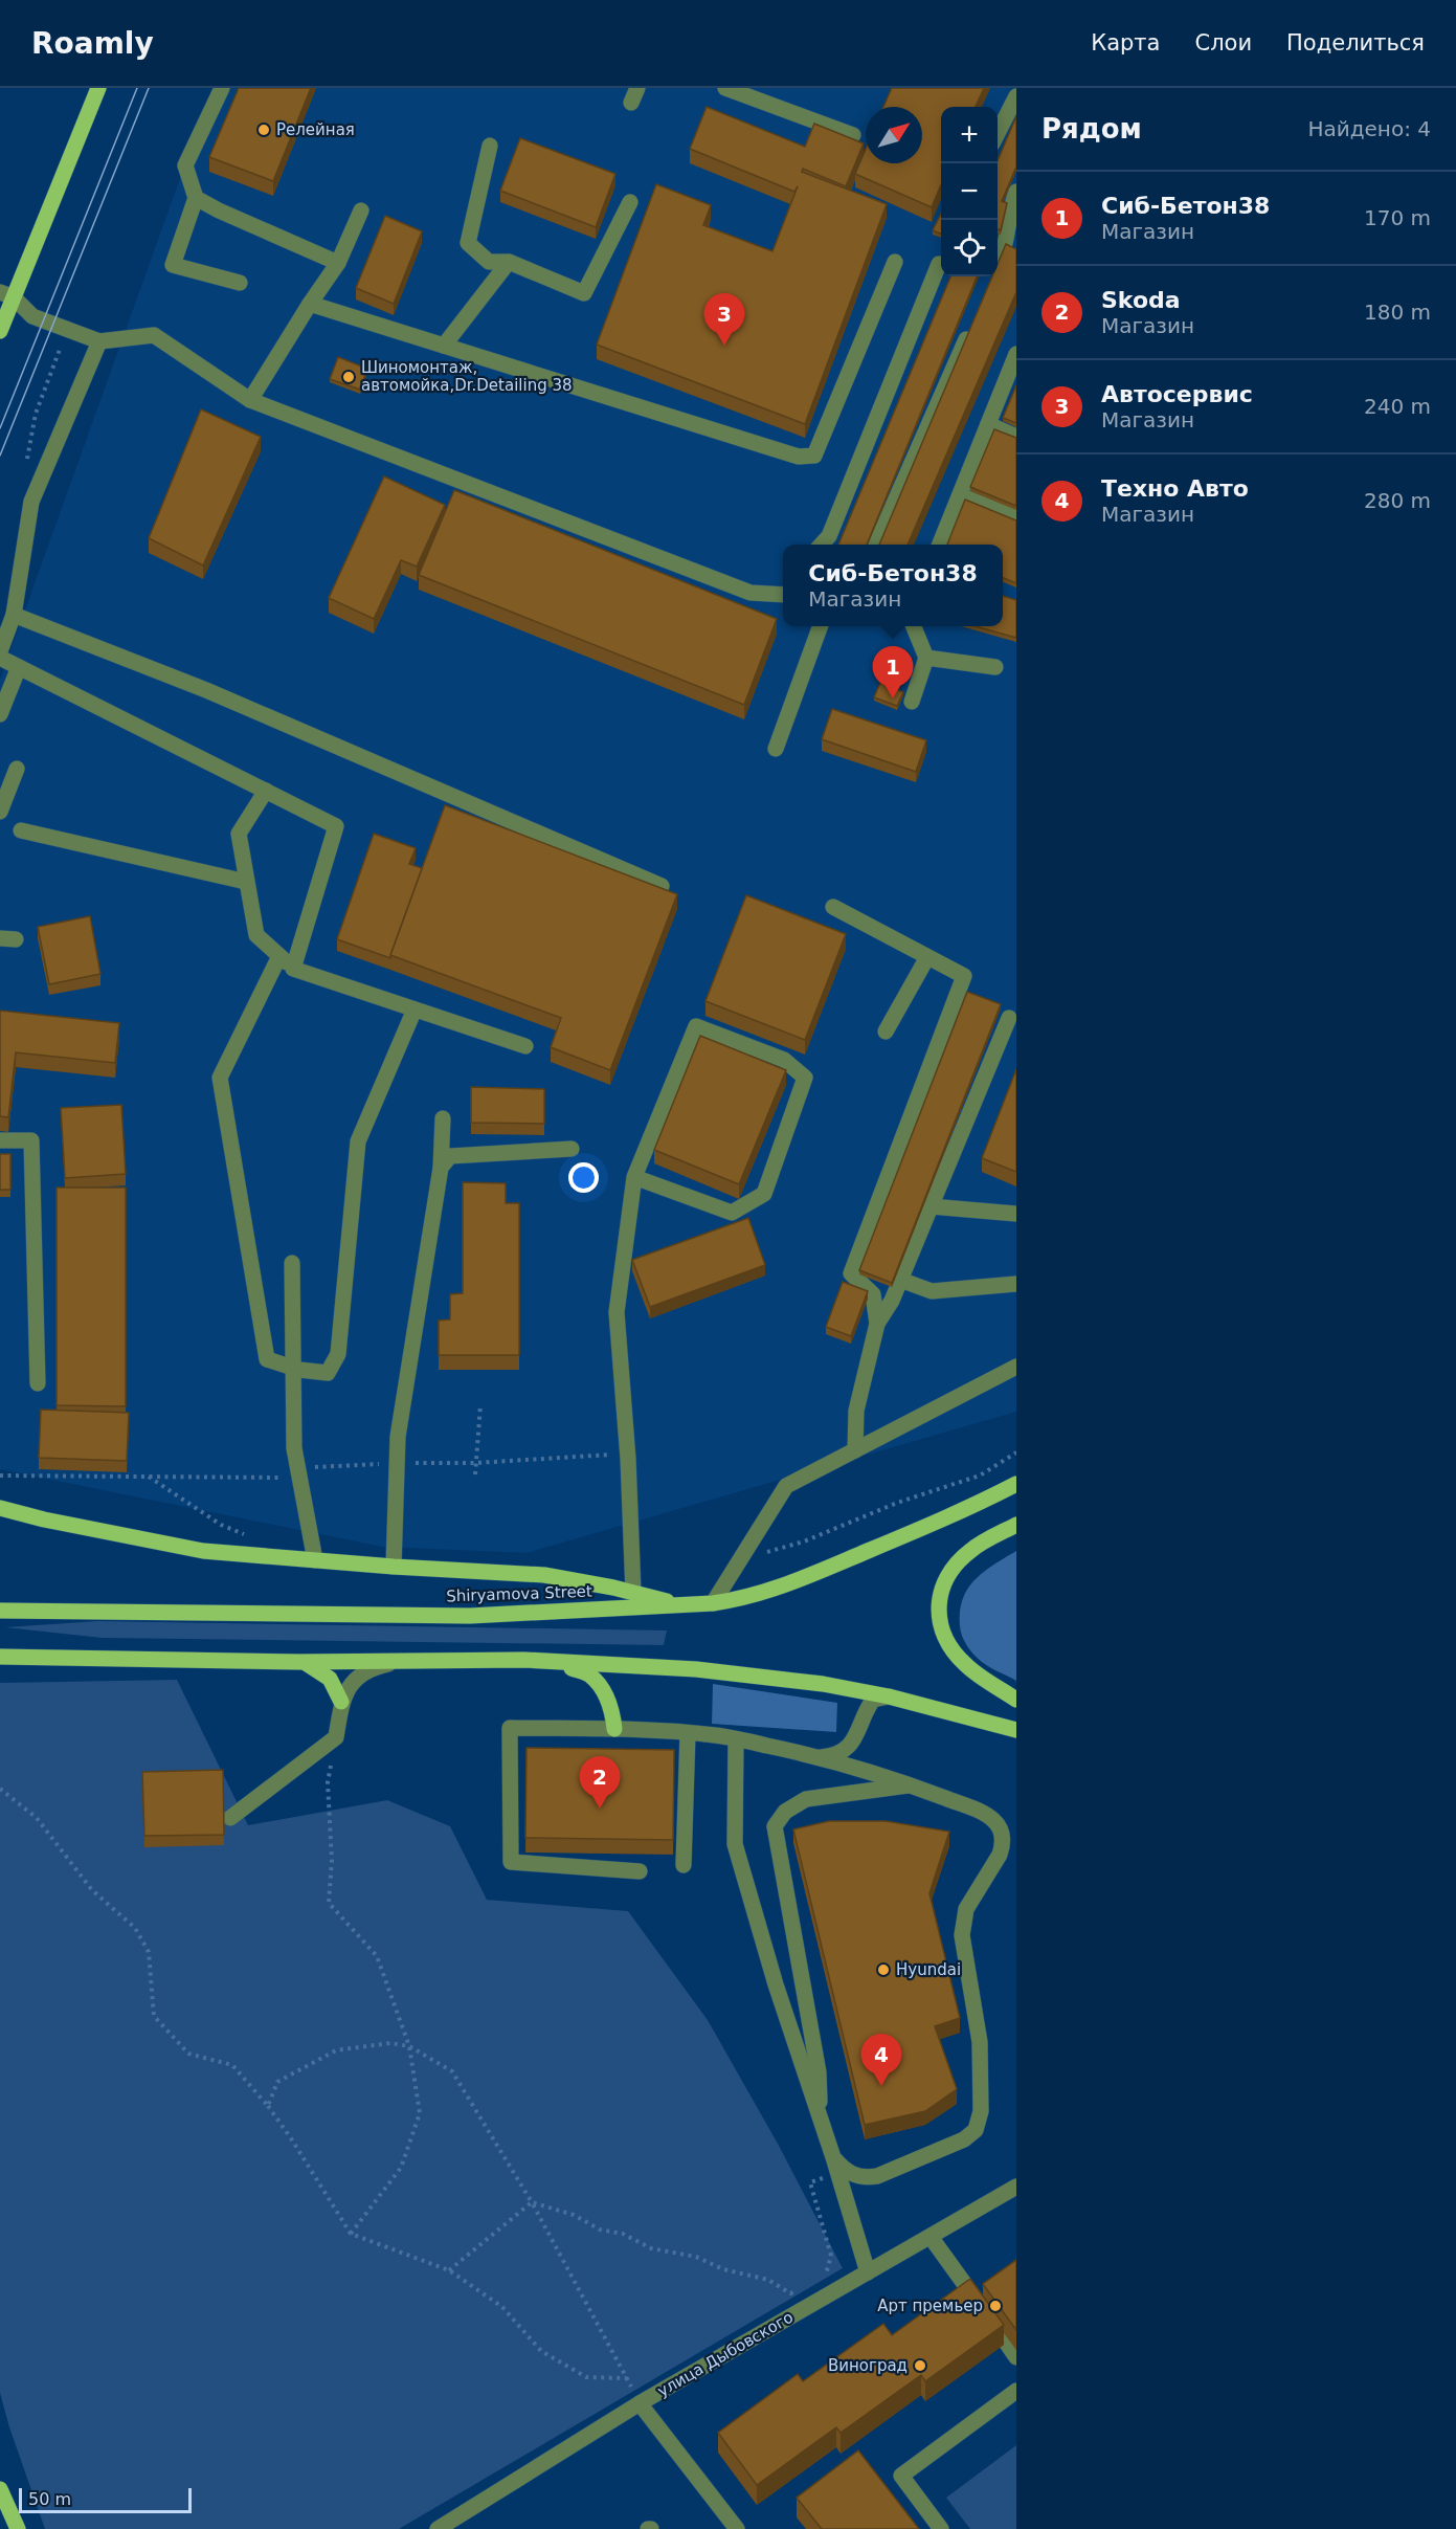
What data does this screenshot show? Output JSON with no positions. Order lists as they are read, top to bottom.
{
  "streets": {
    "main road": ["Shiryamova Street"],
    "street": ["улица Дыбовского"]
  },
  "places": [
    "Релейная",
    "Шиномонтаж, автомойка,Dr.Detailing 38",
    "Hyundai",
    "Арт премьер",
    "Виноград"
  ],
  "scale_bar": "50 m",
  "north": "top right",
  "page": {
    "header": "Roamly",
    "nav": ["Карта", "Слои", "Поделиться"],
    "heading": ["Рядом", "Найдено: 4"],
    "map_buttons": ["+", "−"],
    "list": [
      {
        "mark": "1",
        "name": "Сиб-Бетон38",
        "note": "Магазин",
        "value": "170 m"
      },
      {
        "mark": "2",
        "name": "Skoda",
        "note": "Магазин",
        "value": "180 m"
      },
      {
        "mark": "3",
        "name": "Автосервис",
        "note": "Магазин",
        "value": "240 m"
      },
      {
        "mark": "4",
        "name": "Техно Авто",
        "note": "Магазин",
        "value": "280 m"
      }
    ],
    "pins": [
      "3",
      "1",
      "2",
      "4"
    ],
    "popup": ["Сиб-Бетон38", "Магазин"],
    "scale": "50 m"
  }
}
